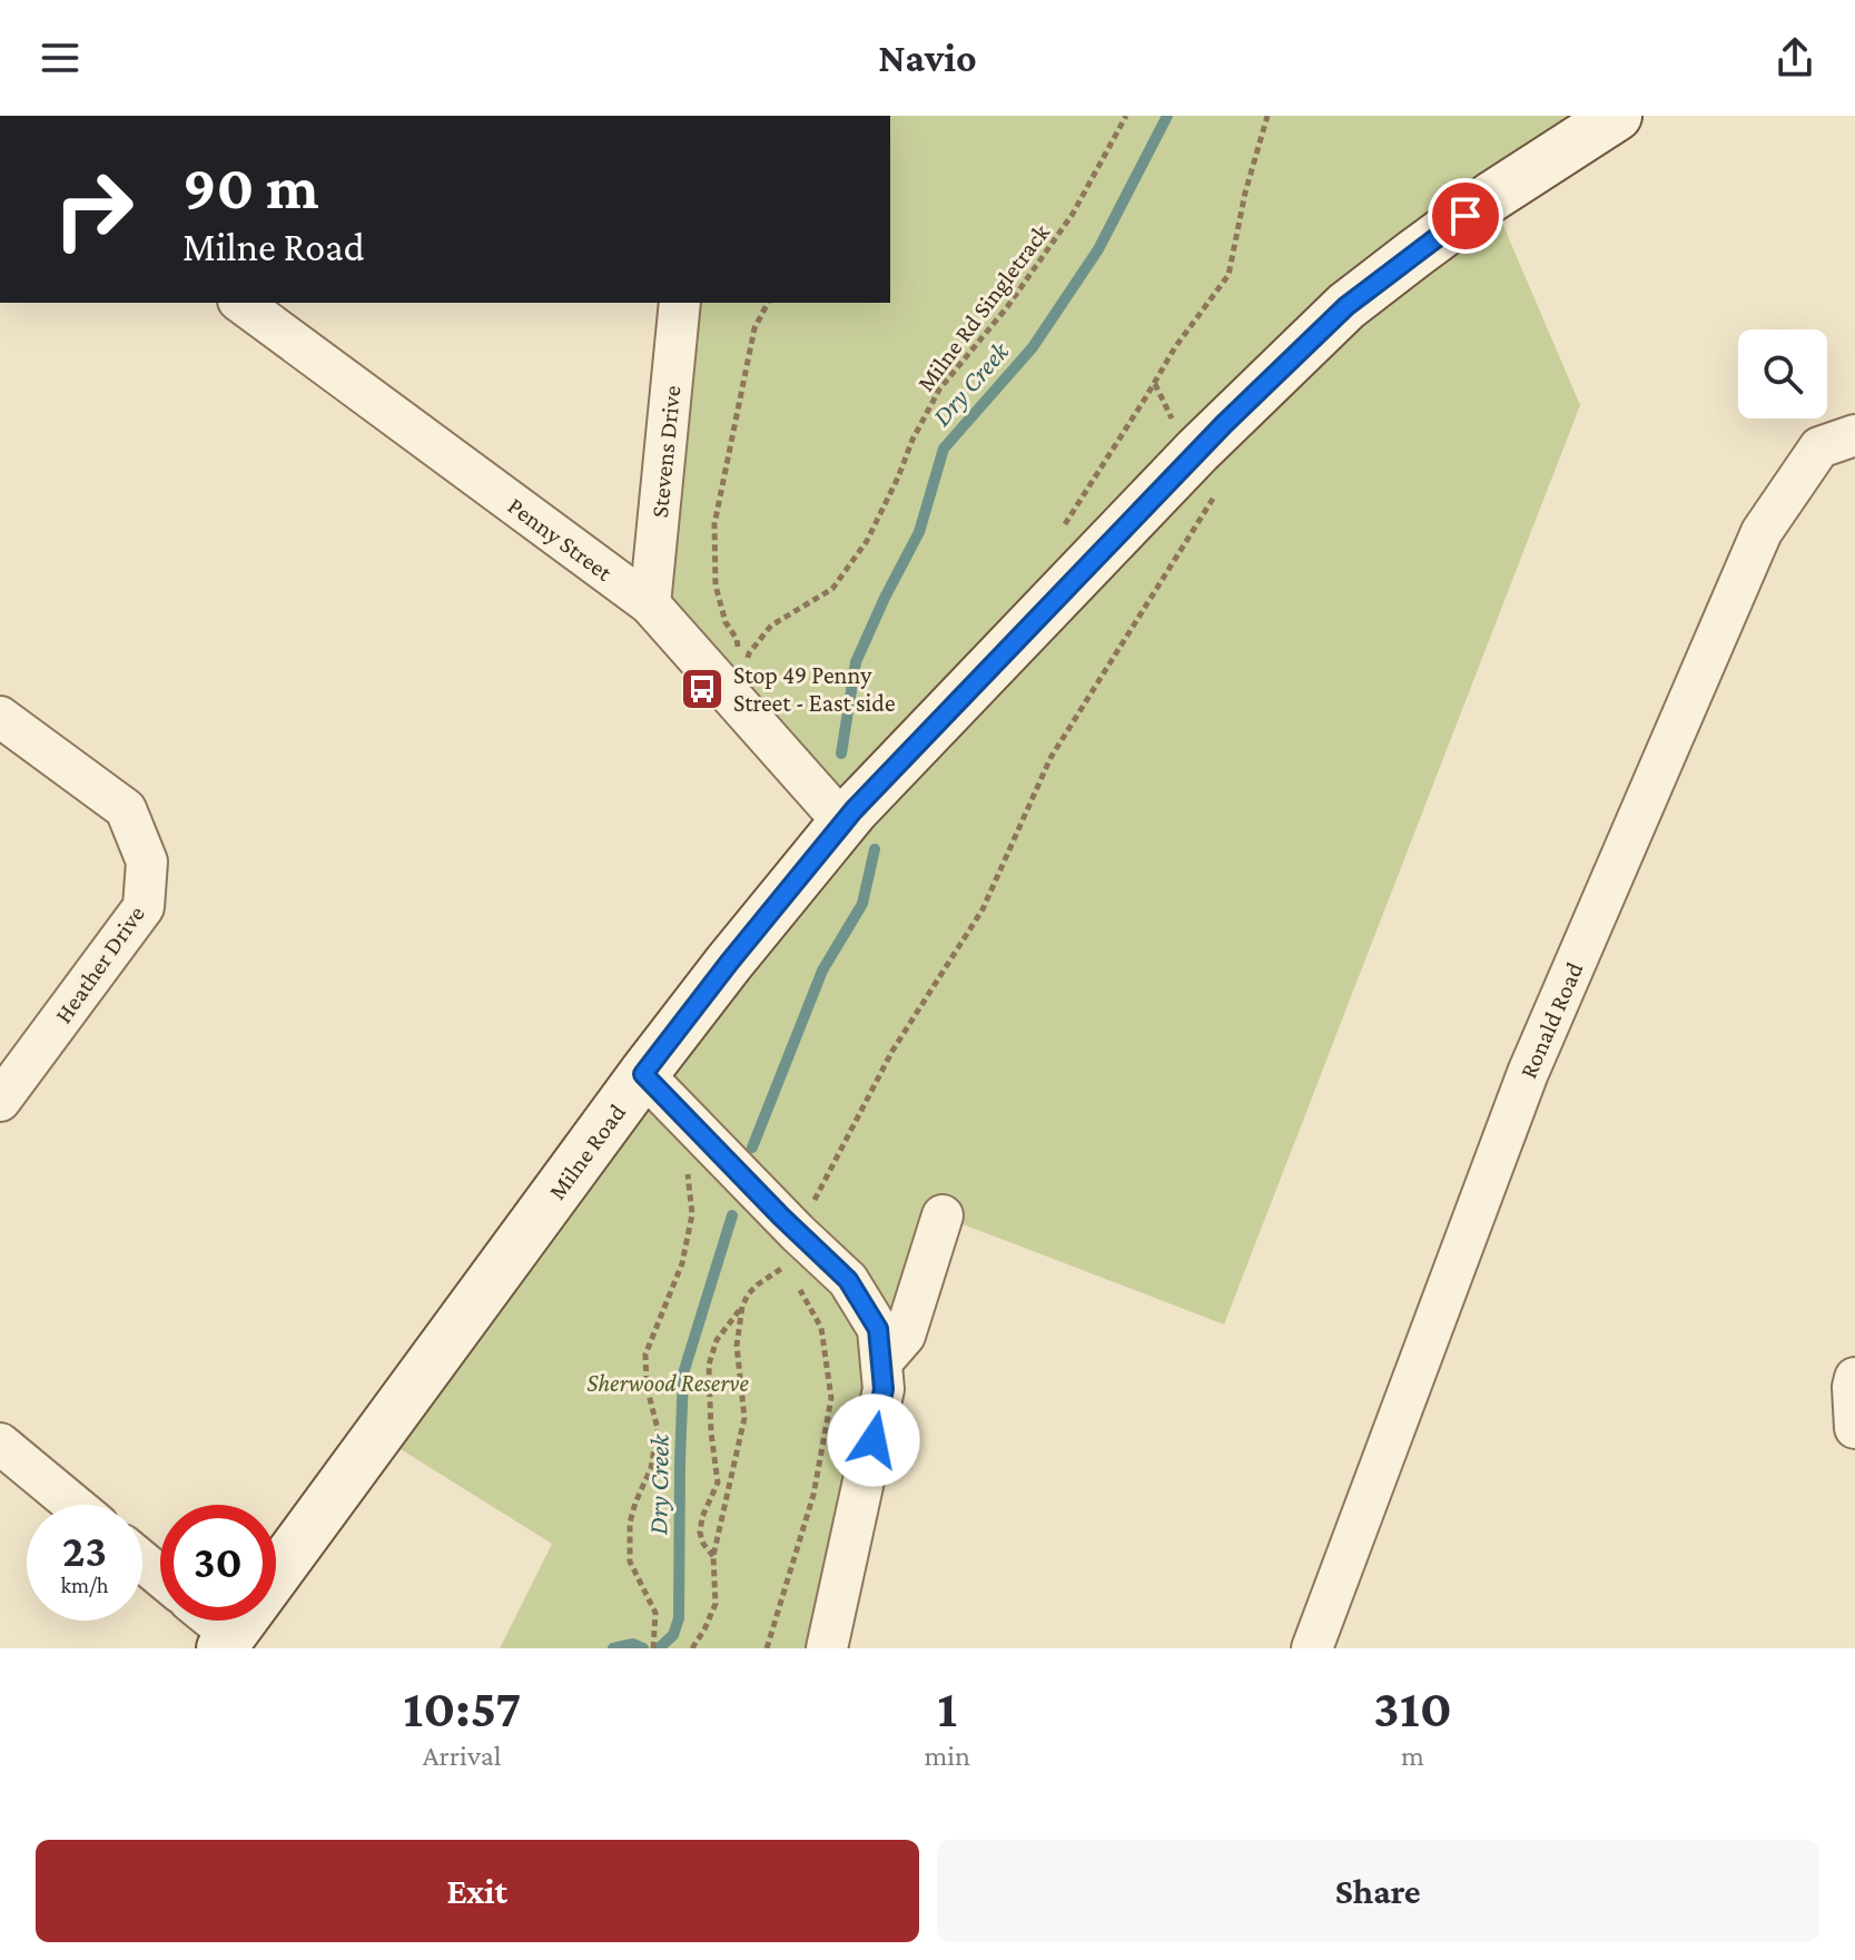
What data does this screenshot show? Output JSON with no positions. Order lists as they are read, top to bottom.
{
  "streets": {
    "main road": ["Milne Road"],
    "street": [
      "Stevens Drive",
      "Penny Street",
      "Heather Drive",
      "Ronald Road"
    ],
    "path": ["Milne Rd Singletrack"]
  },
  "crossings": [
    ["Stevens Drive", "Penny Street"],
    ["Penny Street", "Milne Road"]
  ],
  "water": ["Dry Creek"],
  "parks": ["Sherwood Reserve"],
  "places": {
    "bus stop": ["Stop 49 Penny Street - East side"]
  },
  "page": {
    "header": "Navio",
    "turn": ["90 m", "Milne Road"],
    "speed": "23 km/h",
    "limit": "30",
    "eta": [
      "10:57",
      "Arrival",
      "1",
      "min",
      "310",
      "m"
    ],
    "buttons": ["Exit", "Share"]
  }
}
